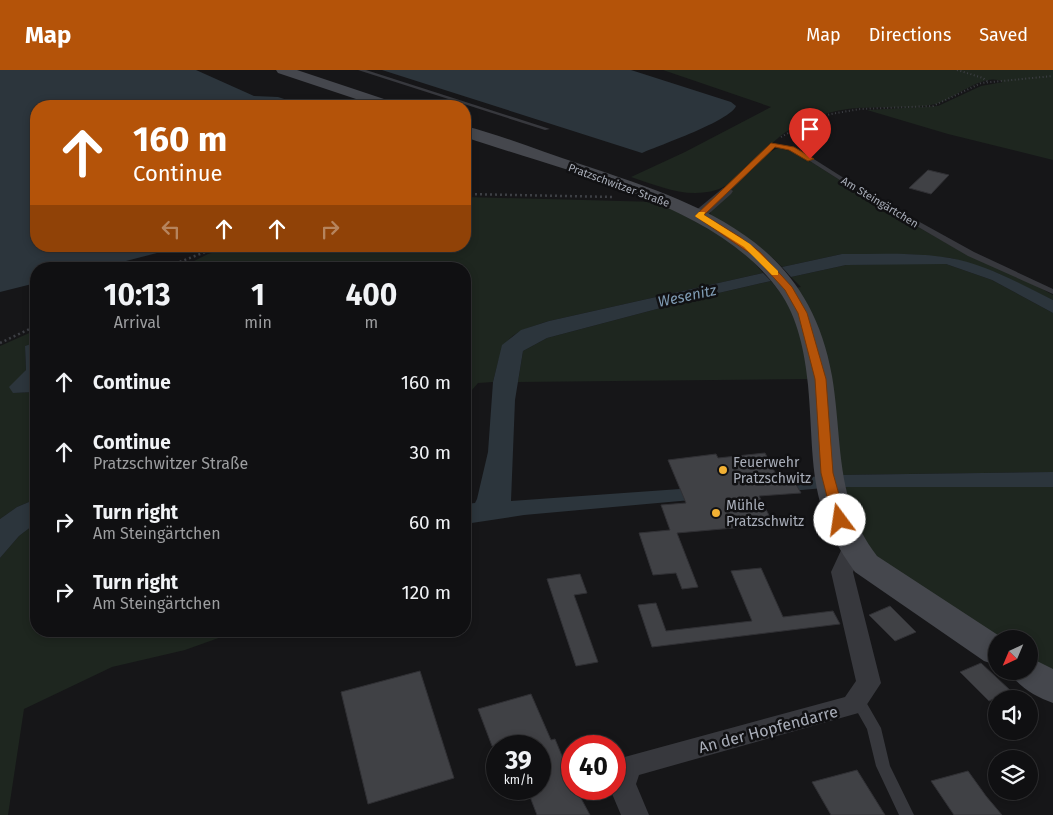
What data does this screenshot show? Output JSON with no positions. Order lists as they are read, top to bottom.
{
  "streets": {
    "street": ["Pratzschwitzer Straße", "An der Hopfendarre"],
    "lane": ["Am Steingärtchen"]
  },
  "water": ["Wesenitz"],
  "places": ["Feuerwehr Pratzschwitz", "Mühle Pratzschwitz"],
  "north": "bottom left",
  "page": {
    "header": "Map",
    "nav": ["Map", "Directions", "Saved"],
    "turn": ["160 m", "Continue"],
    "eta": [
      "10:13",
      "Arrival",
      "1",
      "min",
      "400",
      "m"
    ],
    "list": [
      {
        "name": "Continue",
        "value": "160 m"
      },
      {
        "name": "Continue",
        "note": "Pratzschwitzer Straße",
        "value": "30 m"
      },
      {
        "name": "Turn right",
        "note": "Am Steingärtchen",
        "value": "60 m"
      },
      {
        "name": "Turn right",
        "note": "Am Steingärtchen",
        "value": "120 m"
      }
    ],
    "speed": "39 km/h",
    "limit": "40"
  }
}
